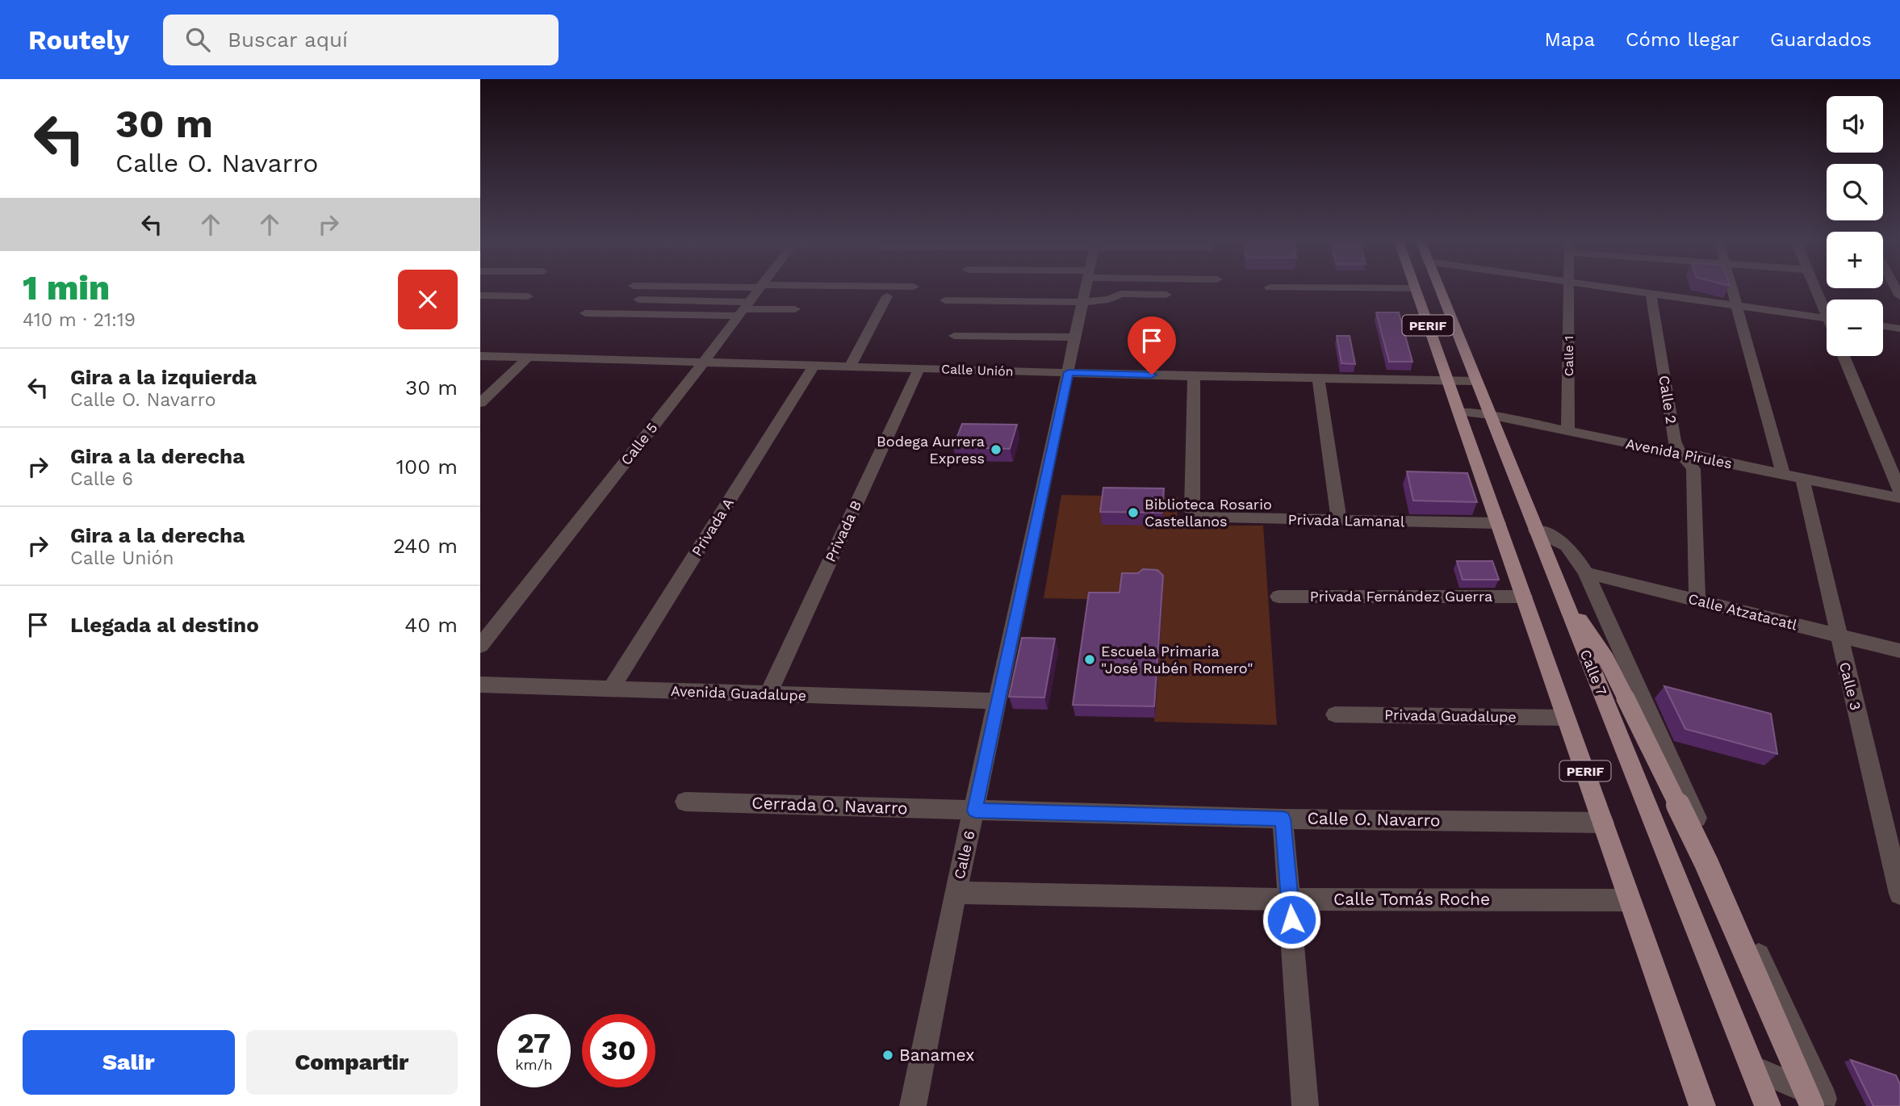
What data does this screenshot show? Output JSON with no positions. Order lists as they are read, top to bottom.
{
  "streets": {
    "main road": ["PERIF", "Calle 7"],
    "street": [
      "Calle 1",
      "Calle Unión",
      "Calle 2",
      "Calle 5",
      "Avenida Pirules",
      "Privada Lamanal",
      "Privada A",
      "Privada B",
      "Privada Fernández Guerra",
      "Calle Atzatacatl",
      "Calle 3",
      "Avenida Guadalupe",
      "Privada Guadalupe",
      "Cerrada O. Navarro",
      "Calle O. Navarro",
      "Calle 6",
      "Calle Tomás Roche"
    ]
  },
  "crossings": [
    ["PERIF", "Calle Unión"],
    ["PERIF", "Avenida Pirules"],
    ["PERIF", "Privada Lamanal"],
    ["PERIF", "Privada Fernández Guerra"],
    ["PERIF", "Privada Guadalupe"],
    ["PERIF", "Calle O. Navarro"],
    ["PERIF", "Calle Tomás Roche"],
    ["Calle 1", "Avenida Pirules"],
    ["Calle Unión", "Calle 5"],
    ["Calle Unión", "Privada Lamanal"],
    ["Calle Unión", "Privada A"],
    ["Calle Unión", "Privada B"],
    ["Calle Unión", "Calle 7"],
    ["Calle Unión", "Calle 6"],
    ["Calle 2", "Avenida Pirules"],
    ["Calle 2", "Calle Atzatacatl"],
    ["Avenida Pirules", "Calle 7"],
    ["Avenida Pirules", "Calle 3"],
    ["Privada A", "Avenida Guadalupe"],
    ["Privada B", "Avenida Guadalupe"],
    ["Calle Atzatacatl", "Calle 3"],
    ["Avenida Guadalupe", "Calle 6"],
    ["Cerrada O. Navarro", "Calle O. Navarro"],
    ["Cerrada O. Navarro", "Calle 6"],
    ["Calle O. Navarro", "Calle 6"],
    ["Calle 6", "Calle Tomás Roche"]
  ],
  "places": [
    "Bodega Aurrera Express",
    "Biblioteca Rosario Castellanos",
    "Escuela Primaria \"José Rubén Romero\"",
    "Banamex"
  ],
  "page": {
    "header": "Routely",
    "search": "Buscar aquí",
    "nav": ["Mapa", "Cómo llegar", "Guardados"],
    "turn": ["30 m", "Calle O. Navarro"],
    "map_buttons": ["+", "−"],
    "heading": ["1 min", "410 m · 21:19"],
    "list": [
      {
        "name": "Gira a la izquierda",
        "note": "Calle O. Navarro",
        "value": "30 m"
      },
      {
        "name": "Gira a la derecha",
        "note": "Calle 6",
        "value": "100 m"
      },
      {
        "name": "Gira a la derecha",
        "note": "Calle Unión",
        "value": "240 m"
      },
      {
        "name": "Llegada al destino",
        "value": "40 m"
      }
    ],
    "speed": "27 km/h",
    "limit": "30",
    "buttons": ["Salir", "Compartir"]
  }
}
